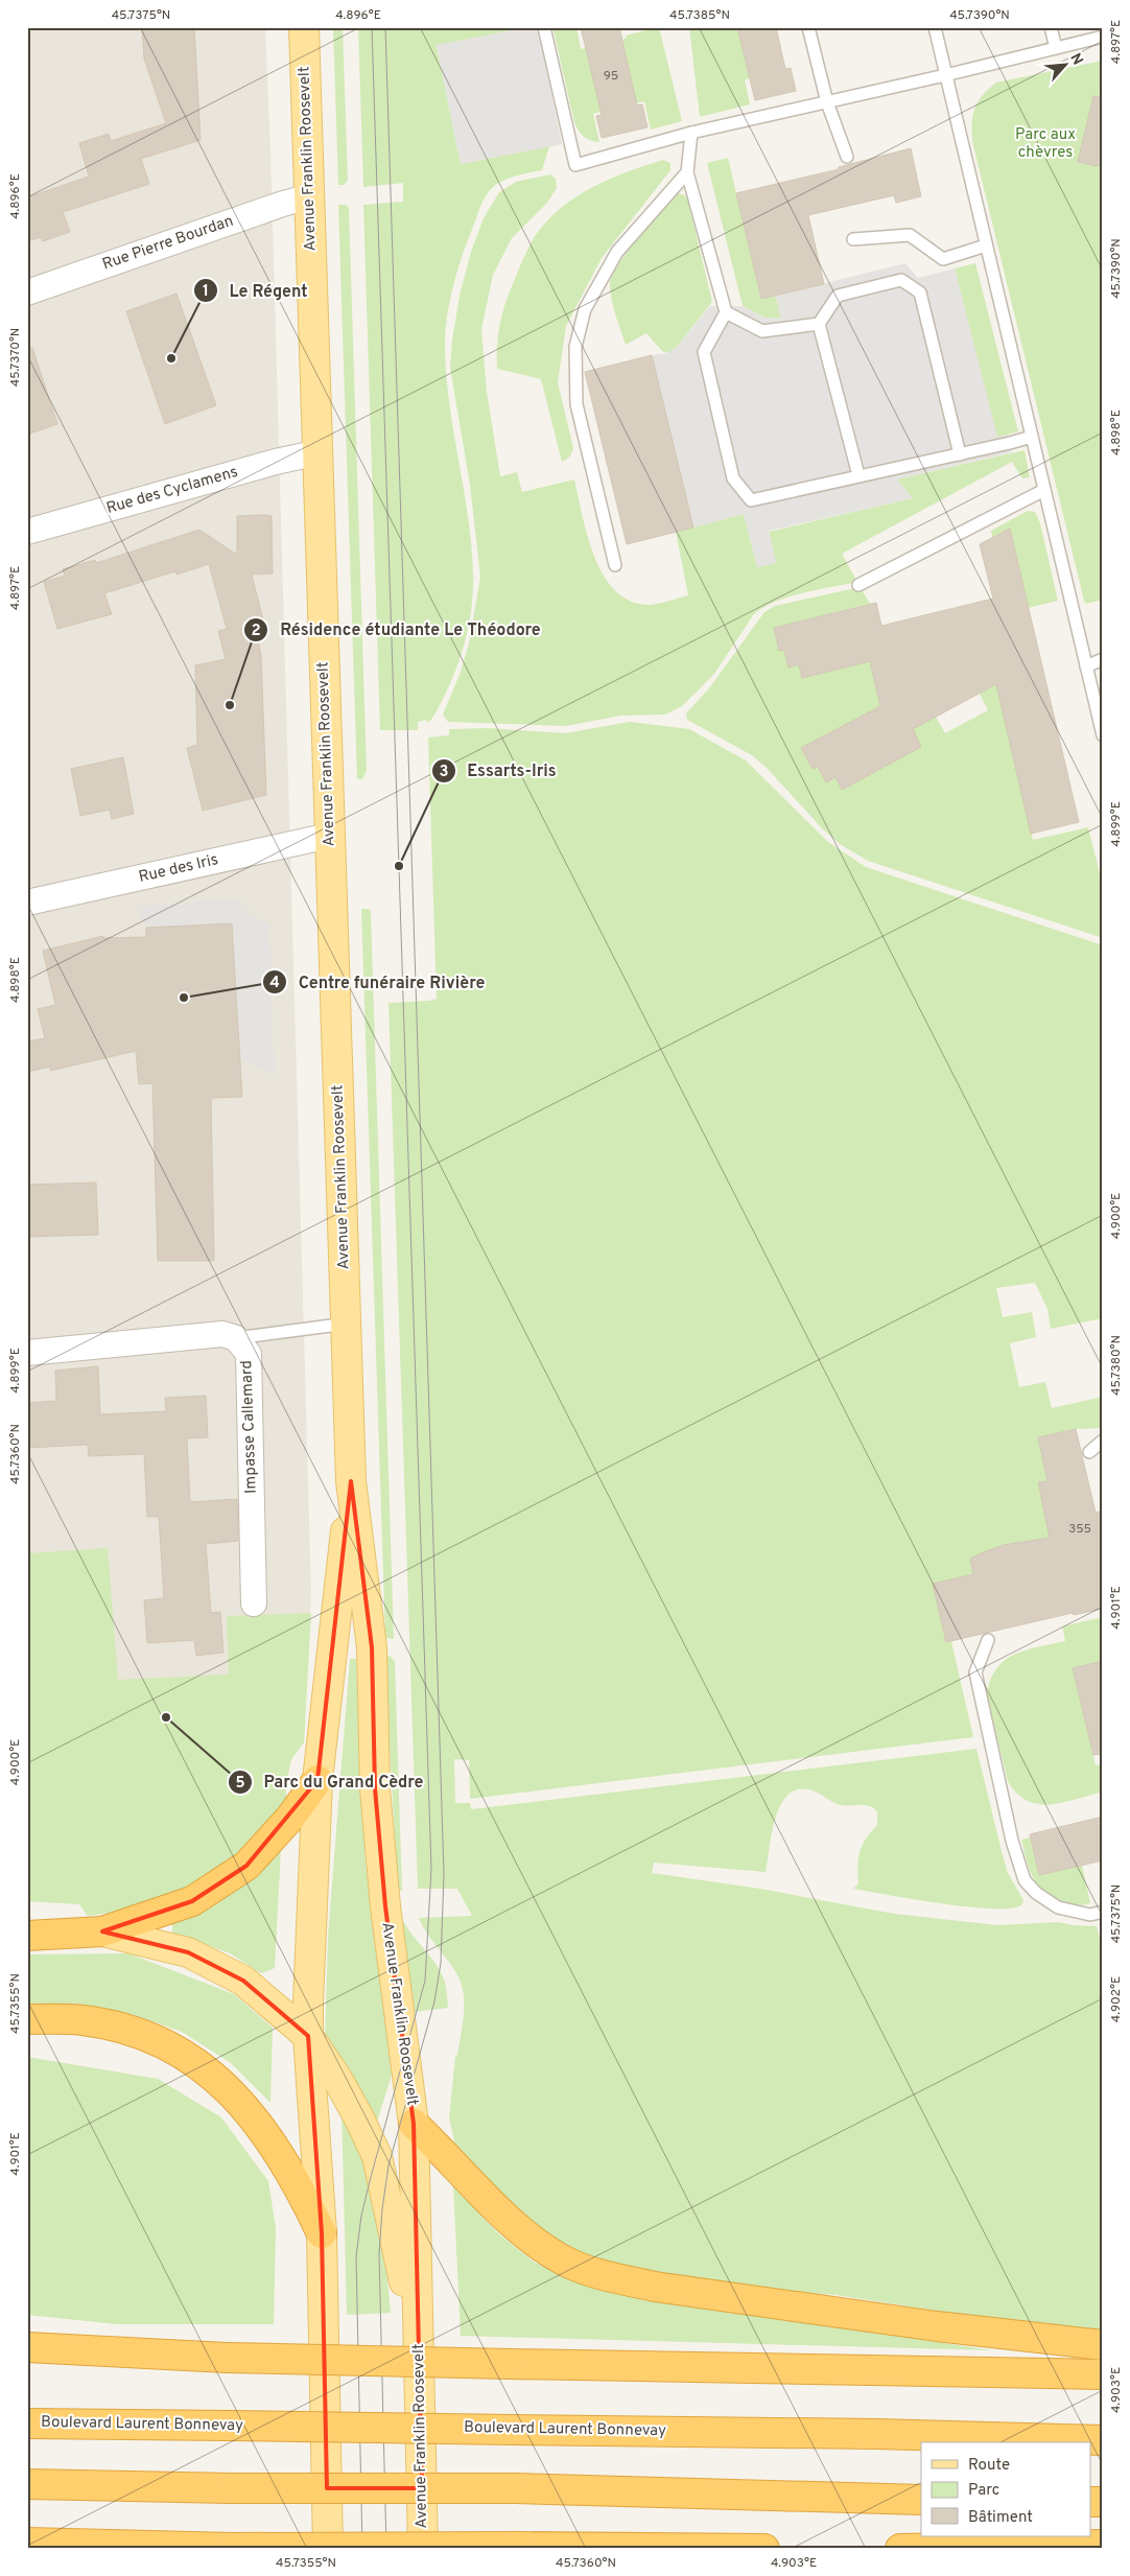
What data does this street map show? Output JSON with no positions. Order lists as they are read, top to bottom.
{
  "streets": {
    "highway": ["Boulevard Laurent Bonnevay"],
    "main road": ["Avenue Franklin Roosevelt"],
    "street": [
      "Rue Pierre Bourdan",
      "Rue des Cyclamens",
      "Rue des Iris",
      "Impasse Callemard"
    ]
  },
  "crossings": [
    ["Avenue Franklin Roosevelt", "Rue Pierre Bourdan"],
    ["Avenue Franklin Roosevelt", "Rue des Cyclamens"],
    ["Avenue Franklin Roosevelt", "Rue des Iris"]
  ],
  "parks": ["Parc aux chèvres"],
  "places": [
    "Le Régent",
    "Résidence étudiante Le Théodore",
    "Essarts-Iris",
    "Centre funéraire Rivière",
    "Parc du Grand Cèdre"
  ],
  "house_numbers": ["95", "355"],
  "legend": ["Route", "Parc", "Bâtiment"],
  "north": "top right",
  "coordinates": [
    "45.7375°N",
    "4.896°E",
    "45.7385°N",
    "45.7390°N",
    "4.897°E",
    "45.7370°N",
    "4.898°E",
    "4.899°E",
    "4.900°E",
    "45.7380°N",
    "45.7360°N",
    "4.901°E",
    "4.902°E",
    "45.7355°N",
    "4.903°E"
  ]
}
